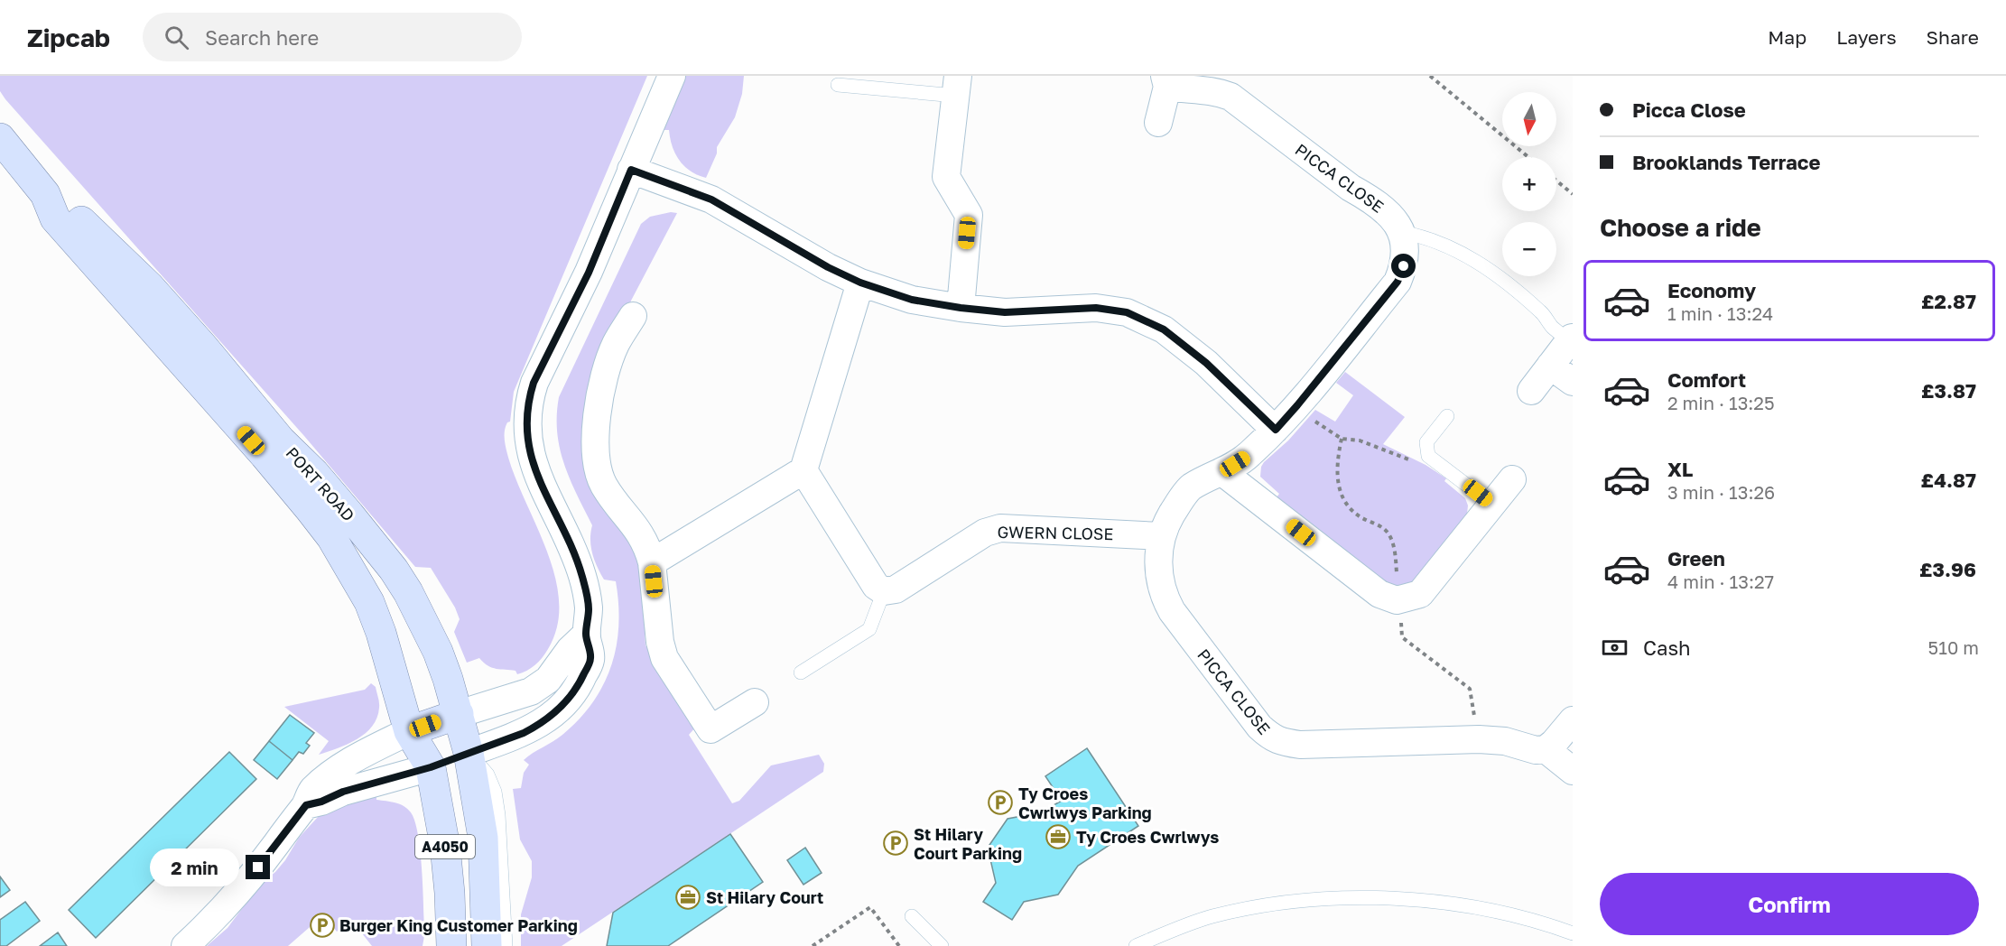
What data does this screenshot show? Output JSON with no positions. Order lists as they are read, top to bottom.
{
  "streets": {
    "main road": ["PORT ROAD", "A4050"],
    "street": ["PICCA CLOSE", "GWERN CLOSE"]
  },
  "crossings": [
    ["PICCA CLOSE", "GWERN CLOSE"]
  ],
  "places": {
    "parking": ["Ty Croes Cwrlwys Parking", "St Hilary Court Parking", "Burger King Customer Parking"],
    "office": ["Ty Croes Cwrlwys", "St Hilary Court"]
  },
  "north": "bottom",
  "page": {
    "header": "Zipcab",
    "search": "Search here",
    "nav": ["Map", "Layers", "Share"],
    "banner": ["Picca Close", "Brooklands Terrace"],
    "map_buttons": ["+", "−"],
    "heading": "Choose a ride",
    "list": [
      {
        "name": "Economy",
        "note": "1 min · 13:24",
        "value": "£2.87"
      },
      {
        "name": "Comfort",
        "note": "2 min · 13:25",
        "value": "£3.87"
      },
      {
        "name": "XL",
        "note": "3 min · 13:26",
        "value": "£4.87"
      },
      {
        "name": "Green",
        "note": "4 min · 13:27",
        "value": "£3.96"
      }
    ],
    "pay": ["Cash", "510 m"],
    "bubble": "2 min",
    "buttons": "Confirm"
  }
}
